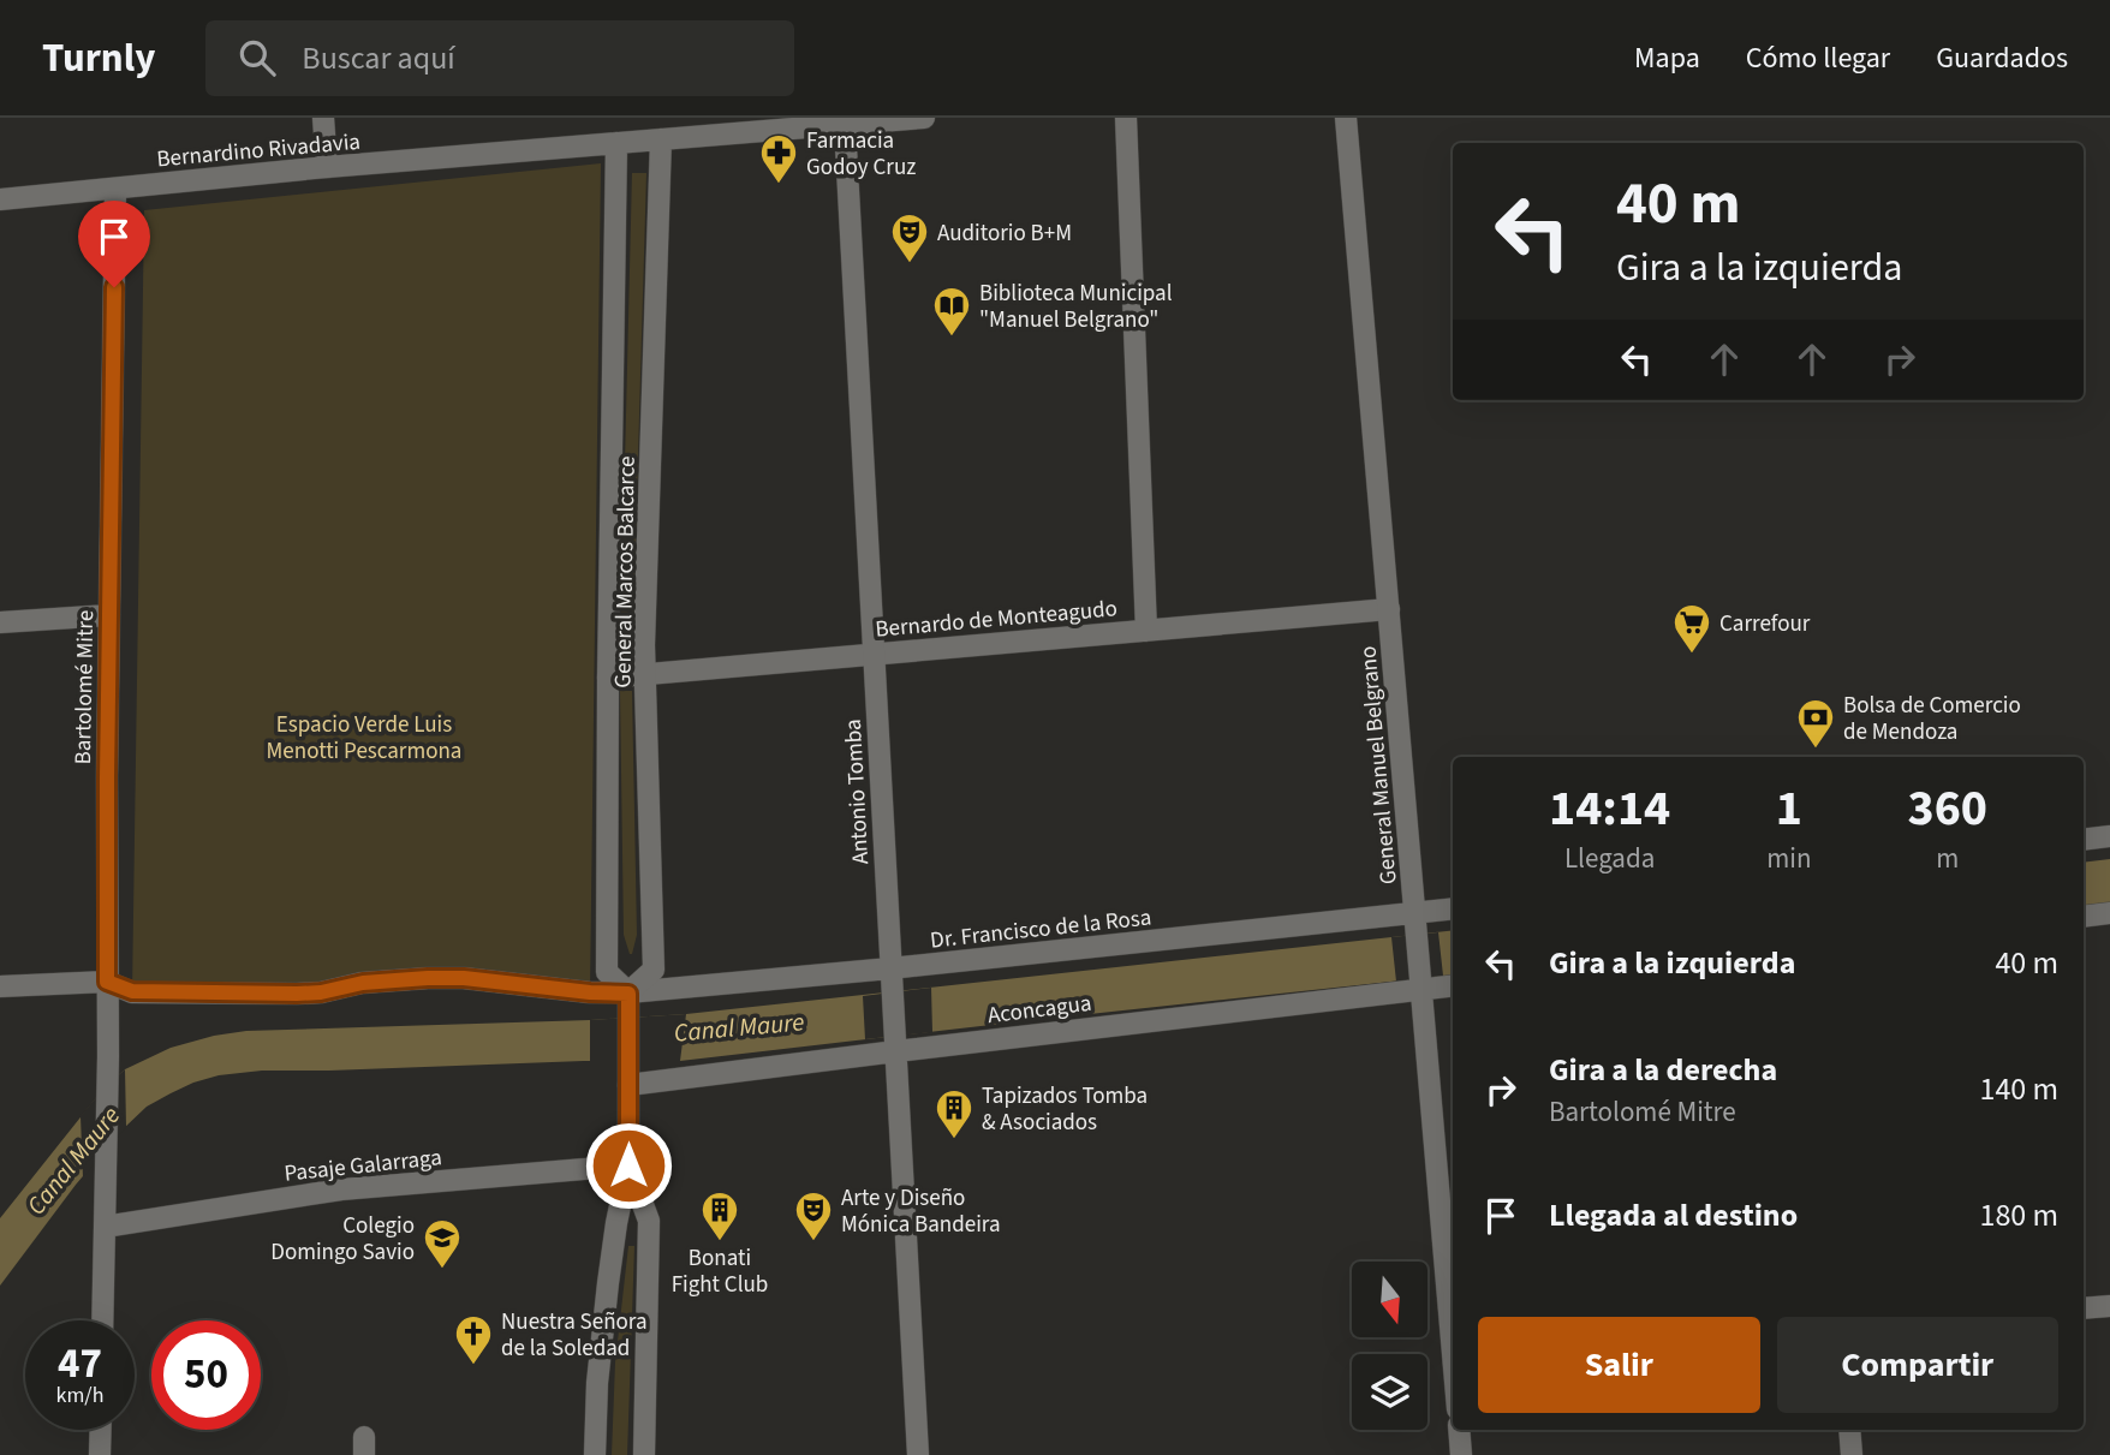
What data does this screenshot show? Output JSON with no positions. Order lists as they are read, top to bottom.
{
  "streets": {
    "street": [
      "Bernardino Rivadavia",
      "General Marcos Balcarce",
      "Bernardo de Monteagudo",
      "Bartolomé Mitre",
      "General Manuel Belgrano",
      "Antonio Tomba",
      "Dr. Francisco de la Rosa",
      "Aconcagua",
      "Pasaje Galarraga"
    ]
  },
  "crossings": [
    ["Bernardino Rivadavia", "General Marcos Balcarce"],
    ["Bernardino Rivadavia", "Bartolomé Mitre"],
    ["Bernardino Rivadavia", "Antonio Tomba"],
    ["General Marcos Balcarce", "Bernardo de Monteagudo"],
    ["General Marcos Balcarce", "Dr. Francisco de la Rosa"],
    ["Bernardo de Monteagudo", "General Manuel Belgrano"],
    ["Bernardo de Monteagudo", "Antonio Tomba"],
    ["Bartolomé Mitre", "Dr. Francisco de la Rosa"],
    ["Bartolomé Mitre", "Pasaje Galarraga"],
    ["General Manuel Belgrano", "Dr. Francisco de la Rosa"],
    ["General Manuel Belgrano", "Aconcagua"],
    ["Antonio Tomba", "Dr. Francisco de la Rosa"],
    ["Antonio Tomba", "Aconcagua"]
  ],
  "water": ["Canal Maure"],
  "parks": ["Espacio Verde Luis Menotti Pescarmona"],
  "places": {
    "pharmacy": ["Farmacia Godoy Cruz"],
    "theatre": ["Auditorio B+M", "Arte y Diseño Mónica Bandeira"],
    "library": ["Biblioteca Municipal \"Manuel Belgrano\""],
    "supermarket": ["Carrefour"],
    "bank": ["Bolsa de Comercio de Mendoza"],
    "building": ["Tapizados Tomba & Asociados", "Bonati Fight Club"],
    "school or university": ["Colegio Domingo Savio"],
    "church": ["Nuestra Señora de la Soledad"]
  },
  "north": "bottom",
  "page": {
    "header": "Turnly",
    "search": "Buscar aquí",
    "nav": ["Mapa", "Cómo llegar", "Guardados"],
    "turn": ["40 m", "Gira a la izquierda"],
    "eta": [
      "14:14",
      "Llegada",
      "1",
      "min",
      "360",
      "m"
    ],
    "list": [
      {
        "name": "Gira a la izquierda",
        "value": "40 m"
      },
      {
        "name": "Gira a la derecha",
        "note": "Bartolomé Mitre",
        "value": "140 m"
      },
      {
        "name": "Llegada al destino",
        "value": "180 m"
      }
    ],
    "buttons": ["Salir", "Compartir"],
    "speed": "47 km/h",
    "limit": "50"
  }
}
